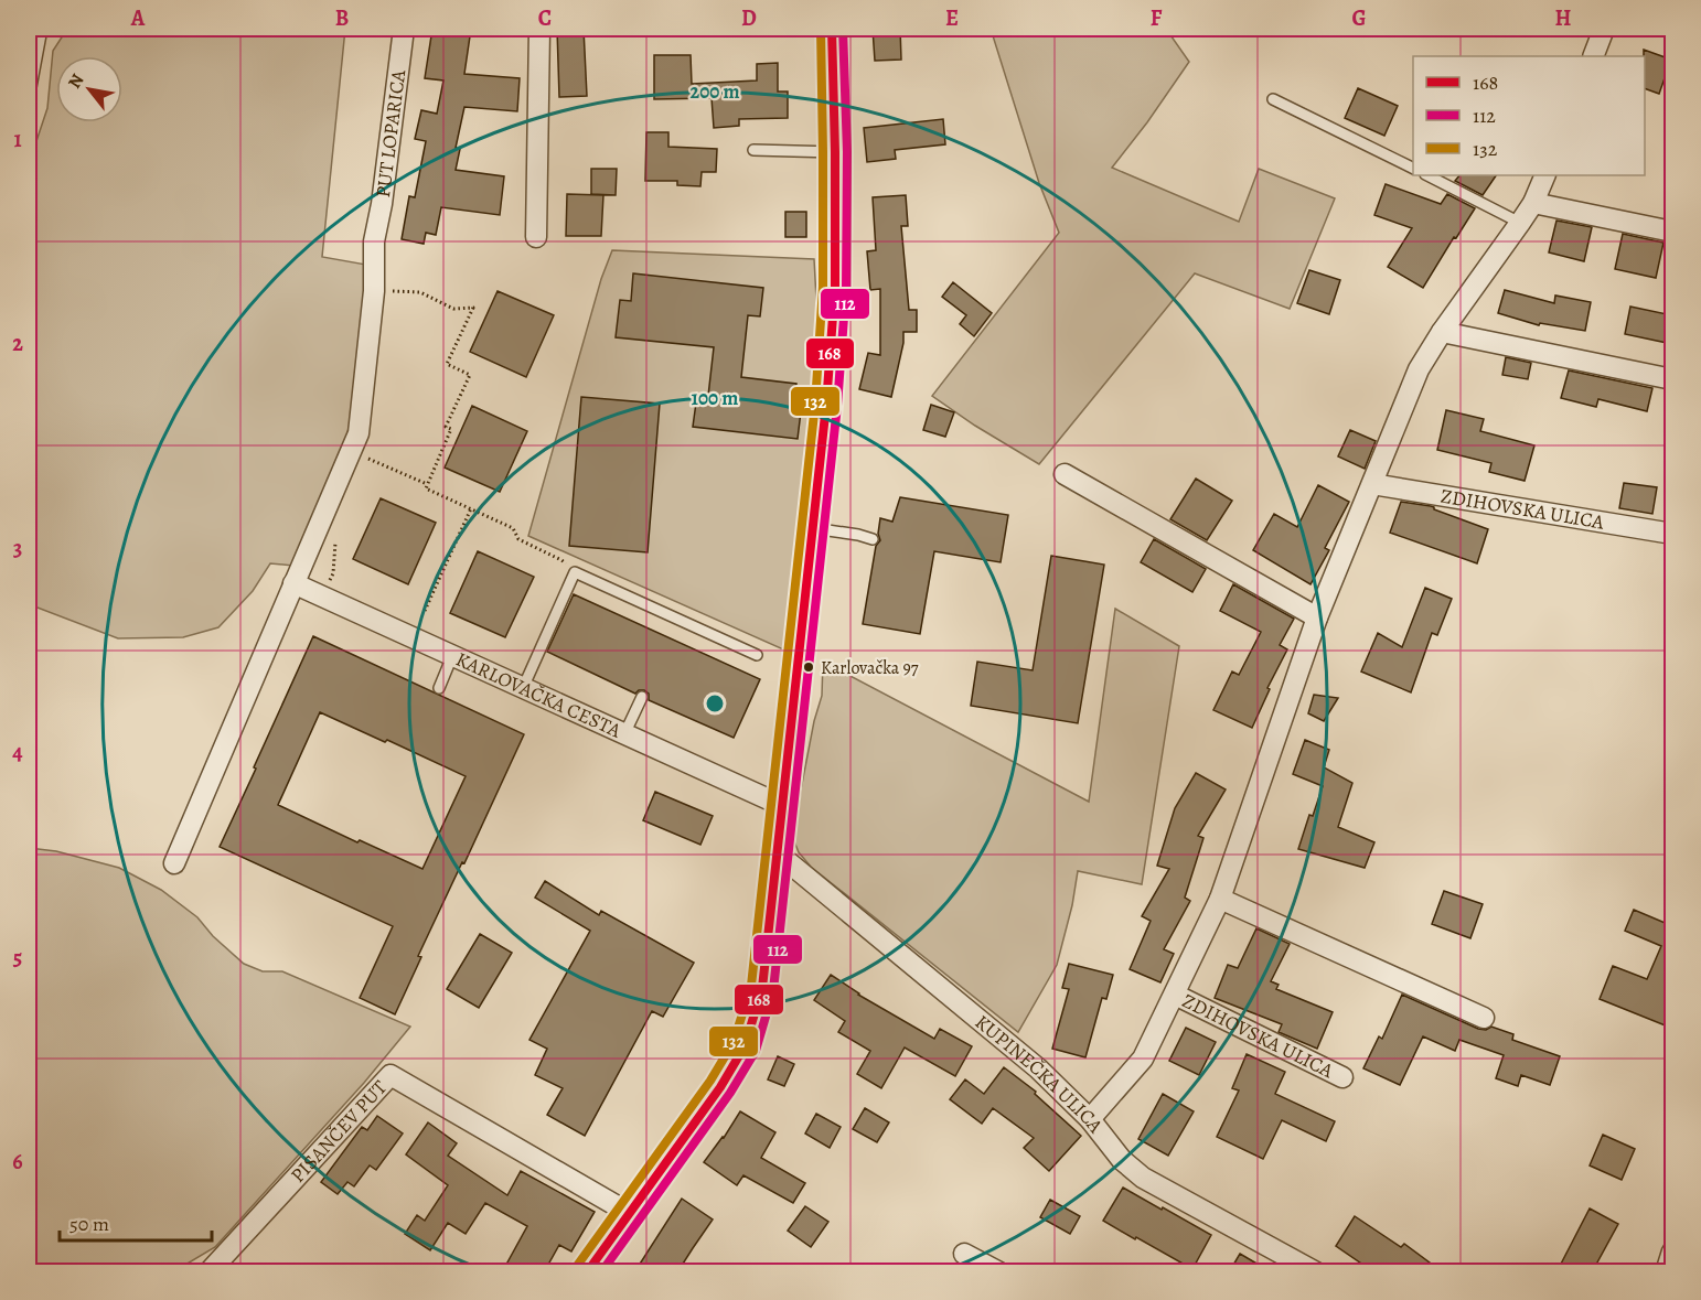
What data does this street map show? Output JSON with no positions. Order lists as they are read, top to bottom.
{
  "streets": {
    "street": [
      "PUT LOPARICA",
      "ZDIHOVSKA ULICA",
      "KARLOVAČKA CESTA",
      "KUPINEČKA ULICA",
      "PISANČEV PUT"
    ]
  },
  "crossings": [
    ["ZDIHOVSKA ULICA", "KUPINEČKA ULICA"]
  ],
  "places": ["Karlovačka 97"],
  "lines": ["transit line 168", "transit line 112", "transit line 132"],
  "legend": ["168", "112", "132"],
  "scale_bar": "50 m",
  "north": "top left",
  "grid": {
    "columns": [
      "A",
      "B",
      "C",
      "D",
      "E",
      "F",
      "G",
      "H"
    ],
    "rows": [
      "1",
      "2",
      "3",
      "4",
      "5",
      "6"
    ]
  },
  "rings": ["200 m", "100 m"]
}
